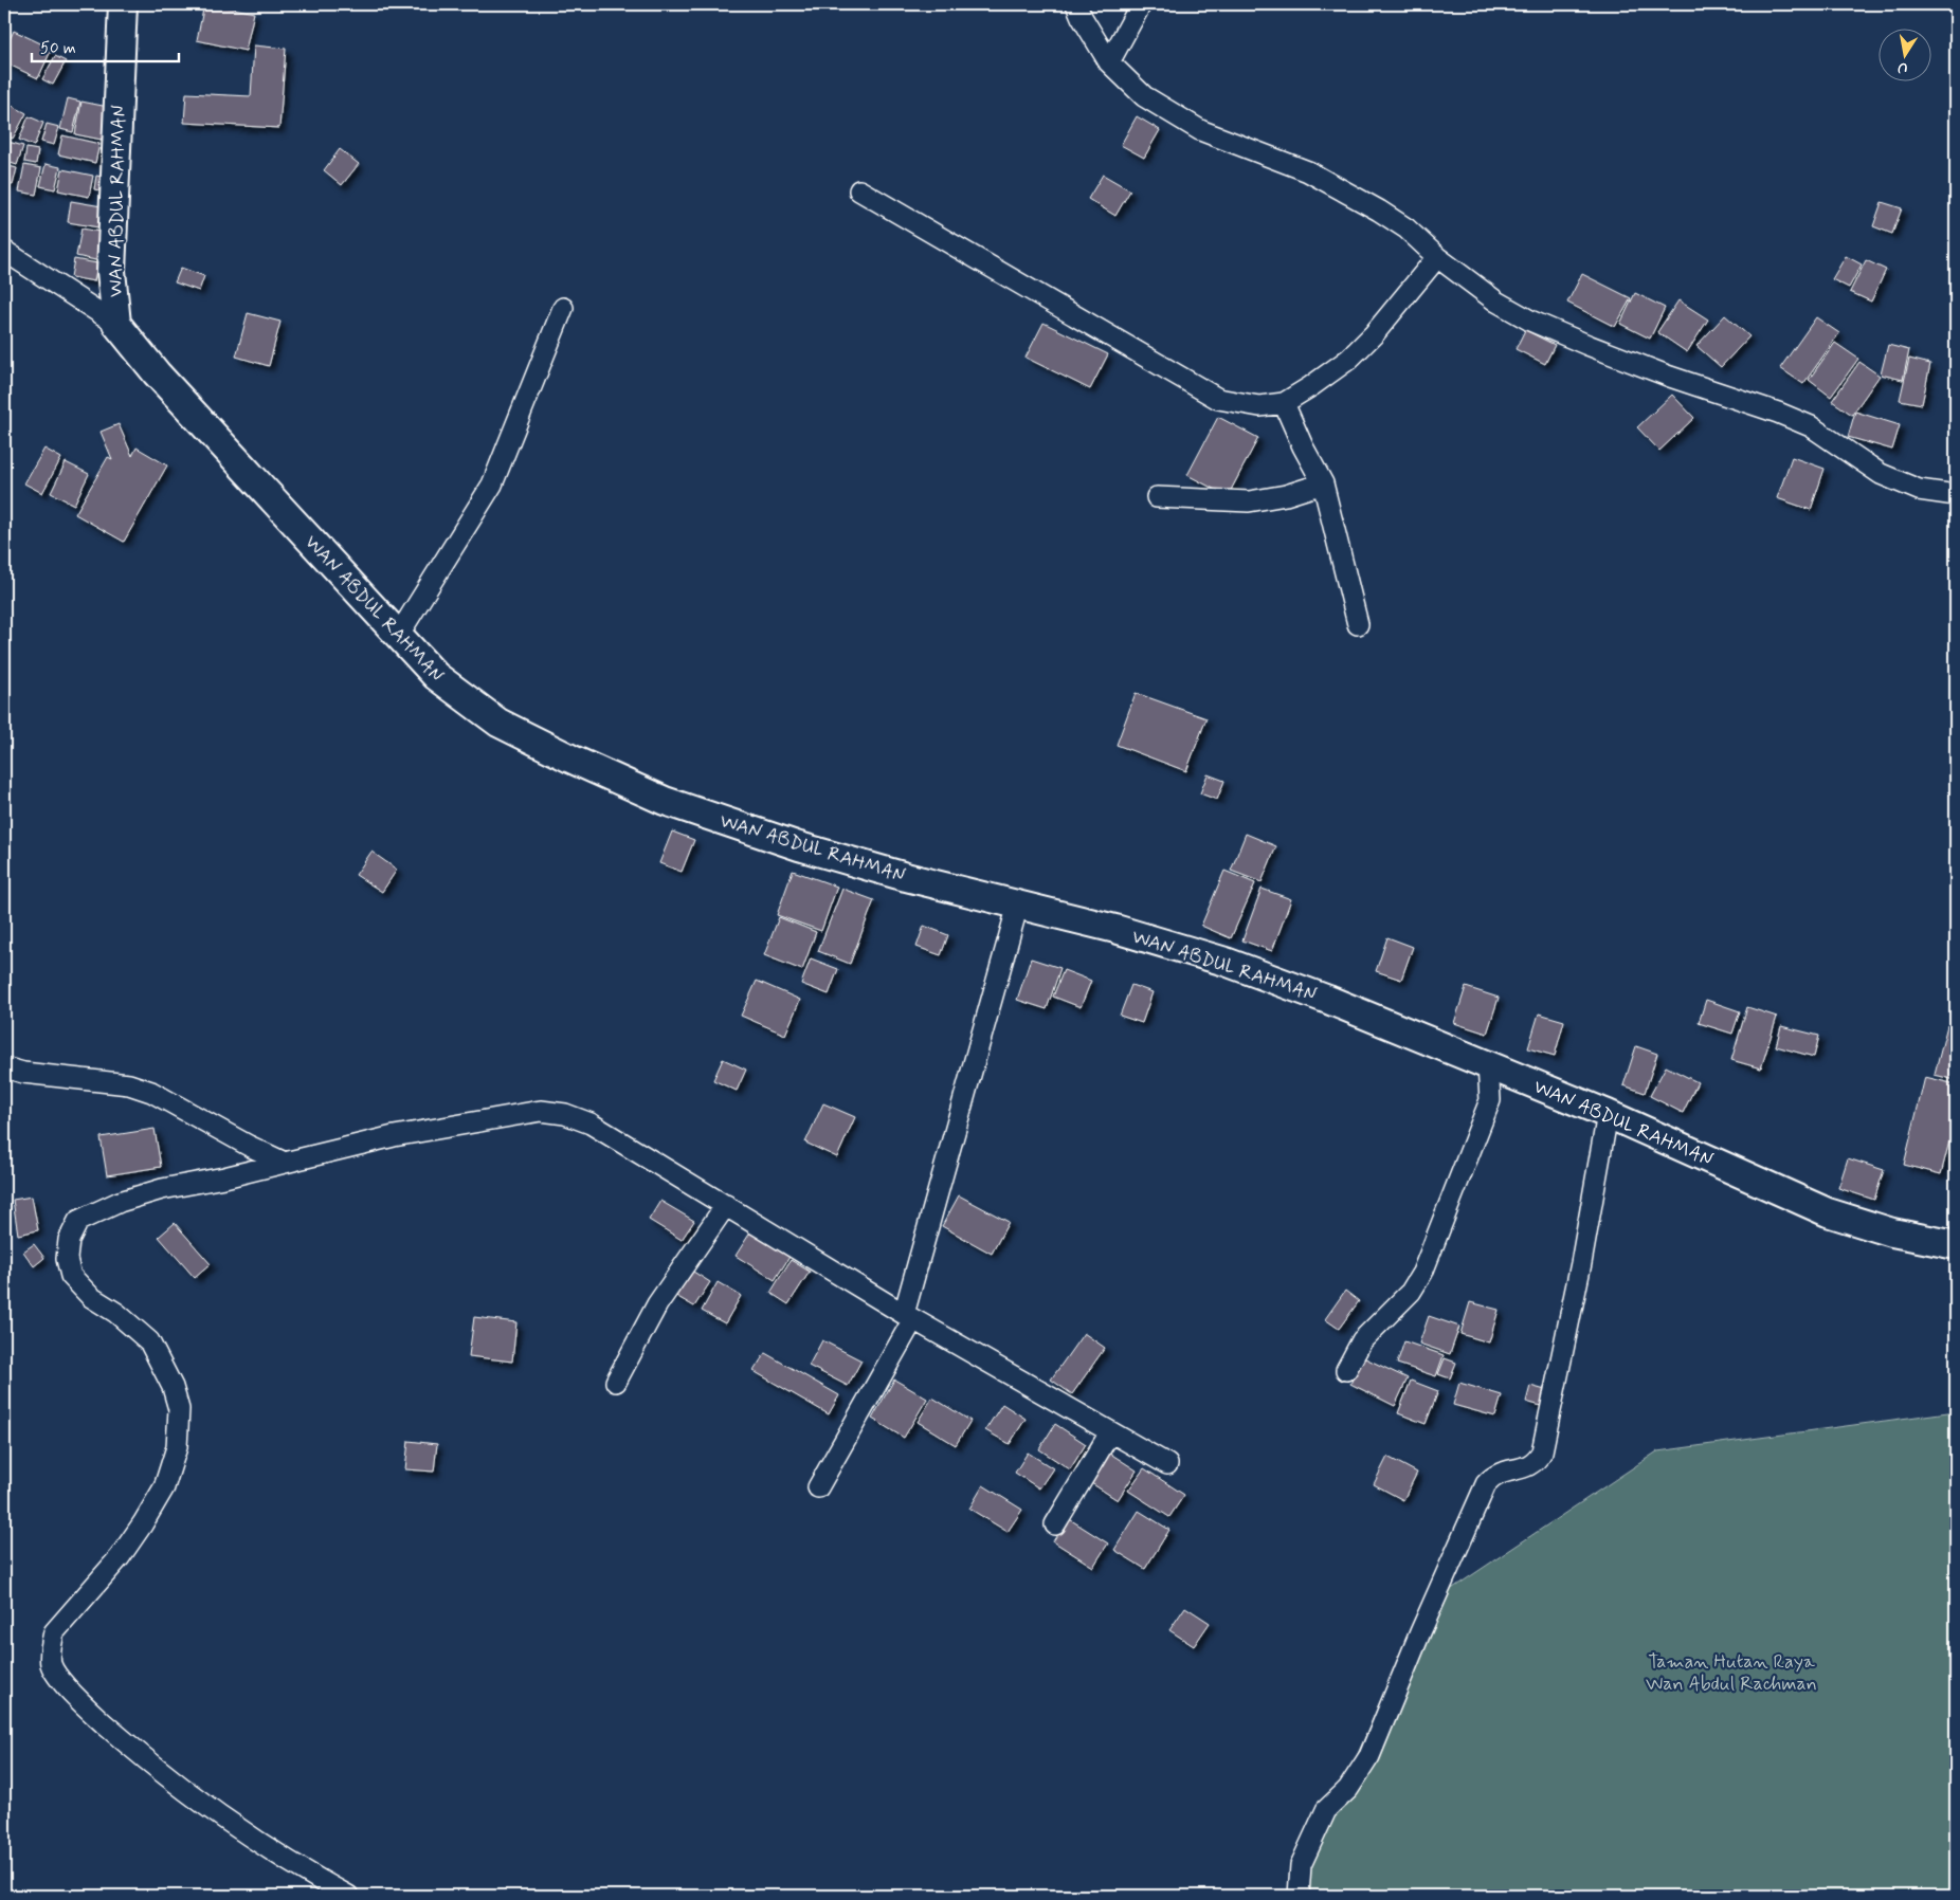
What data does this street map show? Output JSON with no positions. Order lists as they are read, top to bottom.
{
  "streets": {
    "street": ["WAN ABDUL RAHMAN"]
  },
  "parks": ["Taman Hutan Raya Wan Abdul Rachman"],
  "scale_bar": "50 m",
  "north": "bottom"
}
